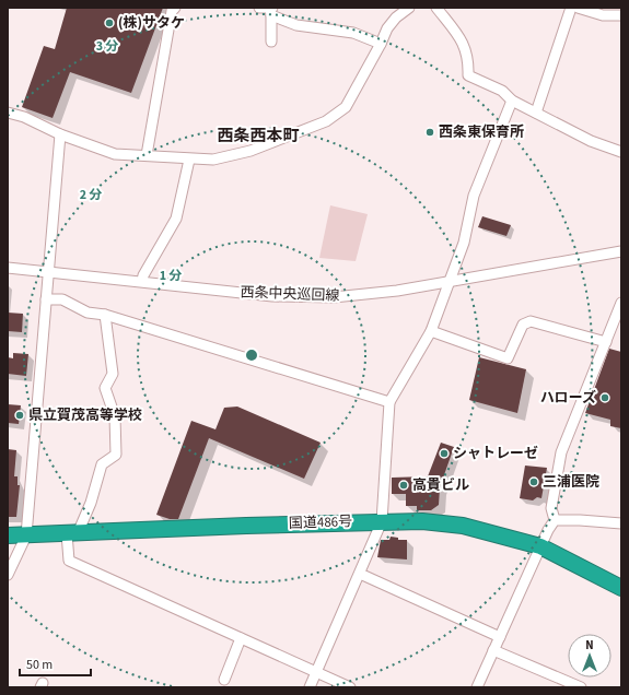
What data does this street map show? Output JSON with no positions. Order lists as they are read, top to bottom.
{
  "streets": {
    "highway": ["国道486号"],
    "street": ["西条中央巡回線"]
  },
  "districts": ["西条西本町"],
  "places": [
    "(株)サタケ",
    "西条東保育所",
    "ハローズ",
    "県立賀茂高等学校",
    "シャトレーゼ",
    "三浦医院",
    "高貴ビル"
  ],
  "scale_bar": "50 m",
  "north": "top",
  "rings": ["3 分", "2 分", "1 分"]
}
